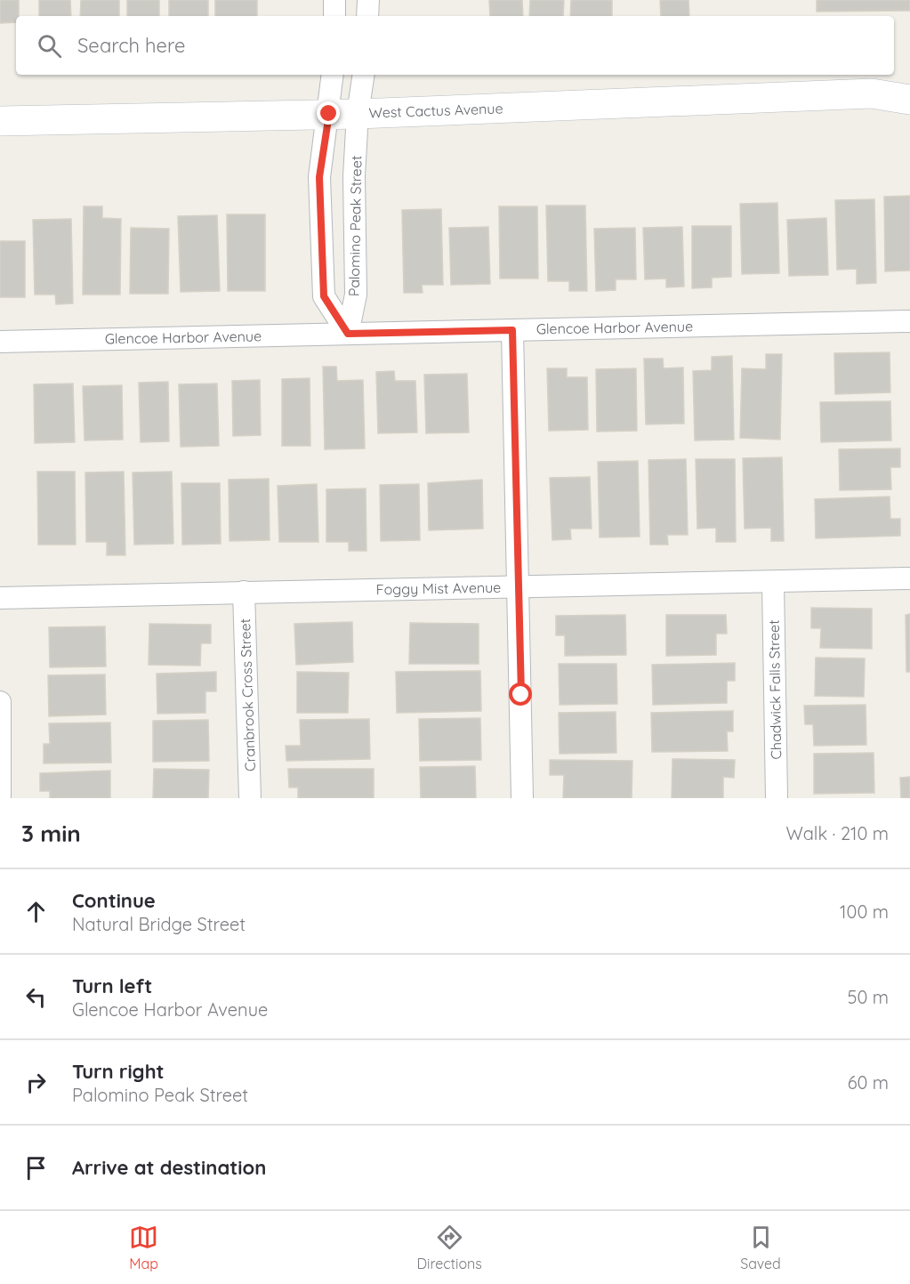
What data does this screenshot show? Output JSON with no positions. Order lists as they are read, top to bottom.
{
  "streets": {
    "main road": ["West Cactus Avenue"],
    "street": [
      "Palomino Peak Street",
      "Glencoe Harbor Avenue",
      "Foggy Mist Avenue",
      "Chadwick Falls Street",
      "Cranbrook Cross Street"
    ]
  },
  "crossings": [
    ["West Cactus Avenue", "Palomino Peak Street"],
    ["Palomino Peak Street", "Glencoe Harbor Avenue"],
    ["Foggy Mist Avenue", "Chadwick Falls Street"],
    ["Foggy Mist Avenue", "Cranbrook Cross Street"]
  ],
  "page": {
    "search": "Search here",
    "heading": ["3 min", "Walk · 210 m"],
    "list": [
      ["Continue", "Natural Bridge Street", "100 m"],
      ["Turn left", "Glencoe Harbor Avenue", "50 m"],
      ["Turn right", "Palomino Peak Street", "60 m"],
      "Arrive at destination"
    ],
    "nav": ["Map", "Directions", "Saved"]
  }
}
